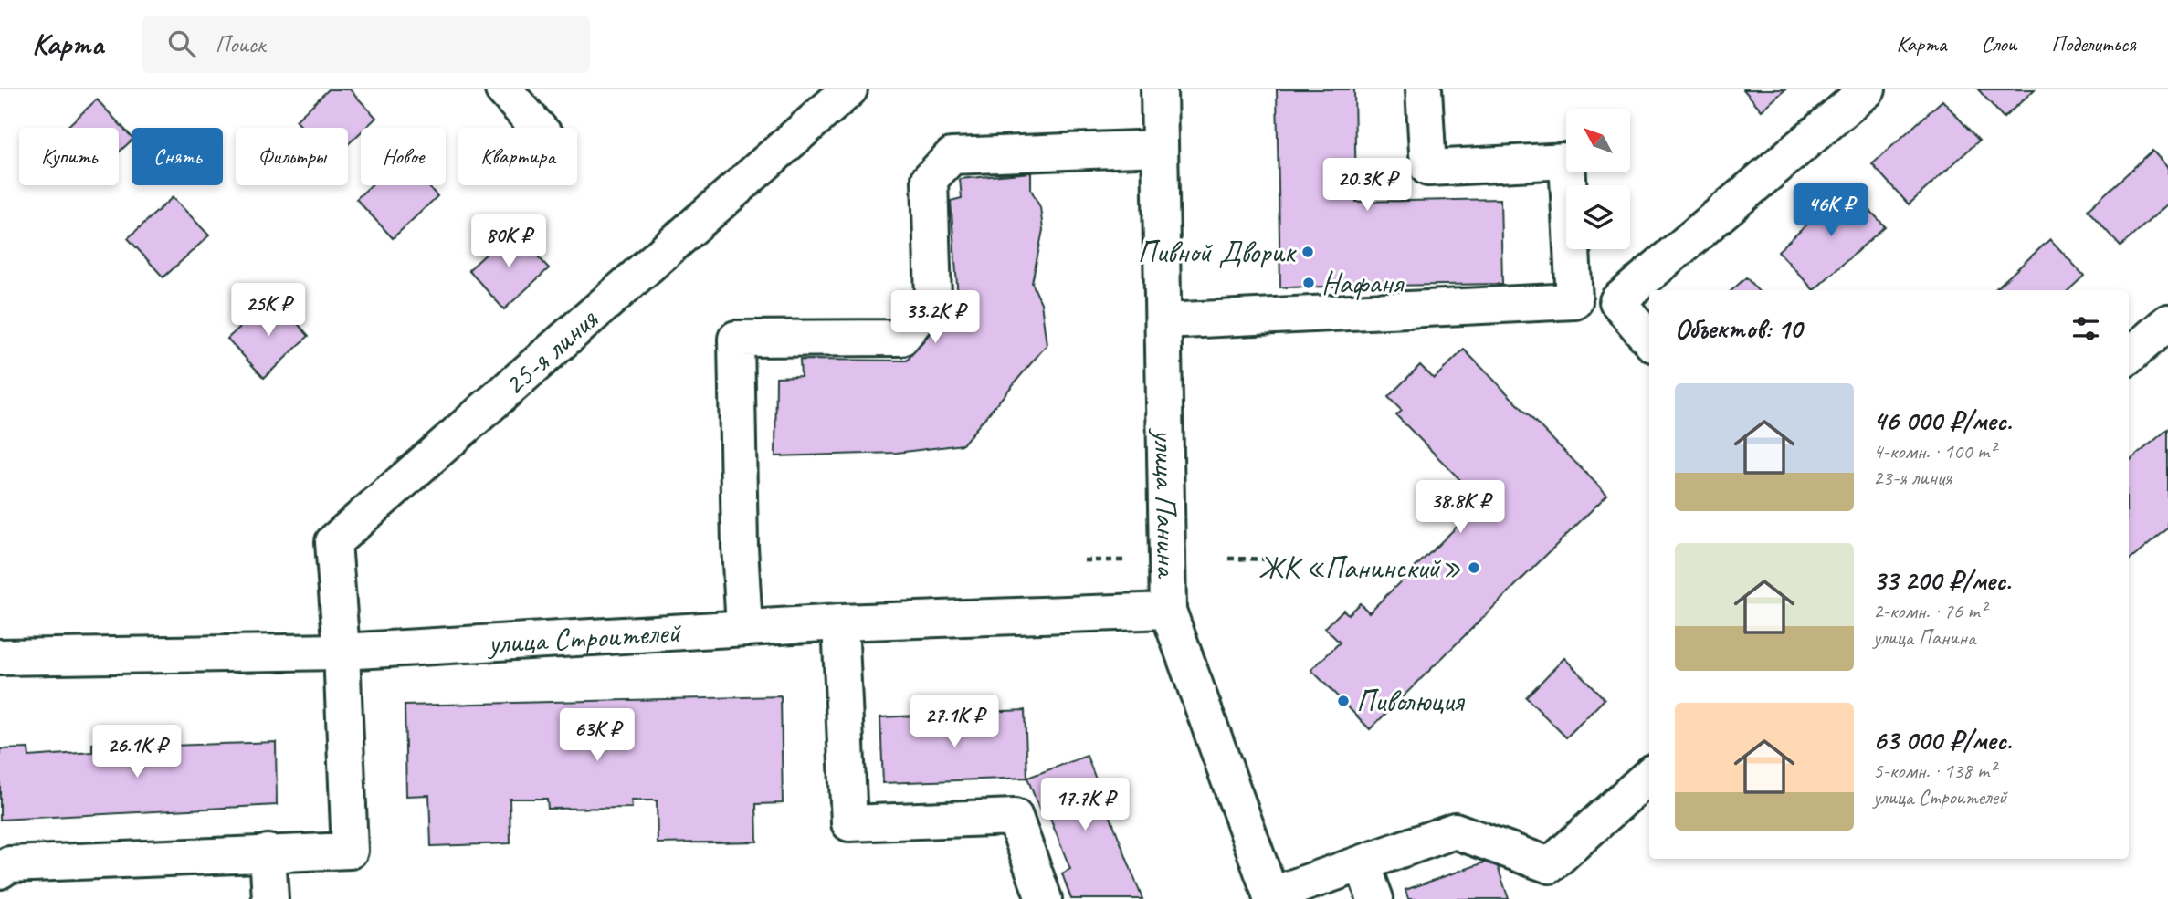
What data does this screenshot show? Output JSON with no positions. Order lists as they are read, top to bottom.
{
  "streets": {
    "street": ["25-я линия", "улица Панина", "улица Строителей"]
  },
  "crossings": [
    ["25-я линия", "улица Строителей"],
    ["улица Панина", "улица Строителей"]
  ],
  "places": [
    "Пивной Дворик",
    "Нафаня",
    "ЖК «Панинский»",
    "Пиволюция"
  ],
  "north": "top left",
  "page": {
    "header": "Карта",
    "search": "Поиск",
    "nav": ["Карта", "Слои", "Поделиться"],
    "chip": [
      "Купить",
      "Снять",
      "Фильтры",
      "Новое",
      "Квартира"
    ],
    "price": [
      "20.3K ₽",
      "46K ₽",
      "80K ₽",
      "25K ₽",
      "33.2K ₽",
      "38.8K ₽",
      "27.1K ₽",
      "63K ₽",
      "26.1K ₽",
      "17.7K ₽"
    ],
    "heading": "Объектов: 10",
    "list": [
      {
        "name": "46 000 ₽/мес.",
        "note": "4-комн. · 100 m² · 23-я линия"
      },
      {
        "name": "33 200 ₽/мес.",
        "note": "2-комн. · 76 m² · улица Панина"
      },
      {
        "name": "63 000 ₽/мес.",
        "note": "5-комн. · 138 m² · улица Строителей"
      }
    ]
  }
}
